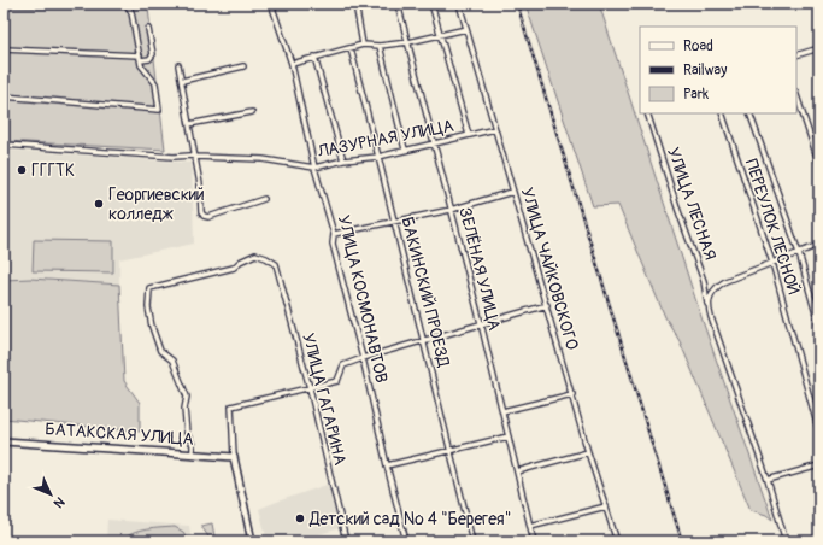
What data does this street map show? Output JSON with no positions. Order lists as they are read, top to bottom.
{
  "streets": {
    "main road": ["БАТАКСКАЯ УЛИЦА"],
    "street": [
      "ЛАЗУРНАЯ УЛИЦА",
      "УЛИЦА ЛЕСНАЯ",
      "ПЕРЕУЛОК ЛЕСНОЙ",
      "ЗЕЛЁНАЯ УЛИЦА",
      "УЛИЦА ЧАЙКОВСКОГО",
      "БАКИНСКИЙ ПРОЕЗД",
      "УЛИЦА КОСМОНАВТОВ",
      "УЛИЦА ГАГАРИНА"
    ]
  },
  "crossings": [
    ["ЛАЗУРНАЯ УЛИЦА", "ЗЕЛЁНАЯ УЛИЦА"],
    ["ЛАЗУРНАЯ УЛИЦА", "УЛИЦА ЧАЙКОВСКОГО"],
    ["ЛАЗУРНАЯ УЛИЦА", "БАКИНСКИЙ ПРОЕЗД"],
    ["ЛАЗУРНАЯ УЛИЦА", "УЛИЦА КОСМОНАВТОВ"],
    ["УЛИЦА ГАГАРИНА", "БАТАКСКАЯ УЛИЦА"]
  ],
  "places": ["ГГГТК", "Георгиевский колледж", "Детский сад № 4 \"Берегея\""],
  "legend": ["Road", "Railway", "Park"],
  "north": "bottom right"
}
